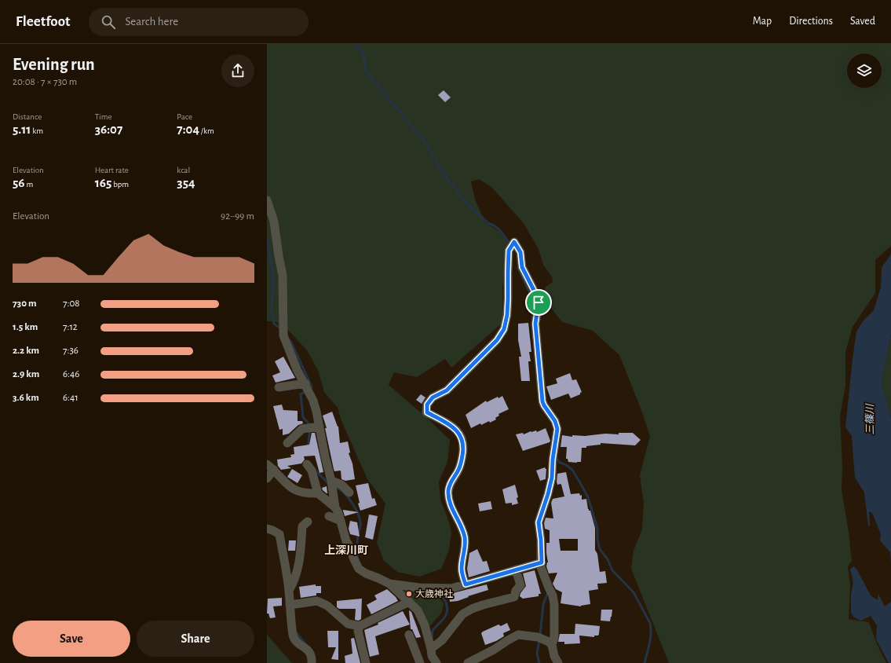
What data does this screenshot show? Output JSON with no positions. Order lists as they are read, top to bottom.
{
  "districts": ["上深川町"],
  "water": ["三篠川"],
  "places": ["大歳神社"],
  "page": {
    "header": "Fleetfoot",
    "search": "Search here",
    "nav": ["Map", "Directions", "Saved"],
    "heading": ["Evening run", "20:08 · 7 × 730 m"],
    "stats": [
      ["Distance", "5.11 km"],
      ["Time", "36:07"],
      ["Pace", "7:04 /km"],
      ["Elevation", "56 m"],
      ["Heart rate", "165 bpm"],
      ["kcal", "354"]
    ],
    "chart": ["Elevation", "92–99 m"],
    "list": [
      {
        "name": "730 m",
        "note": "7:08"
      },
      {
        "name": "1.5 km",
        "note": "7:12"
      },
      {
        "name": "2.2 km",
        "note": "7:36"
      },
      {
        "name": "2.9 km",
        "note": "6:46"
      },
      {
        "name": "3.6 km",
        "note": "6:41"
      }
    ],
    "buttons": ["Save", "Share"]
  }
}
